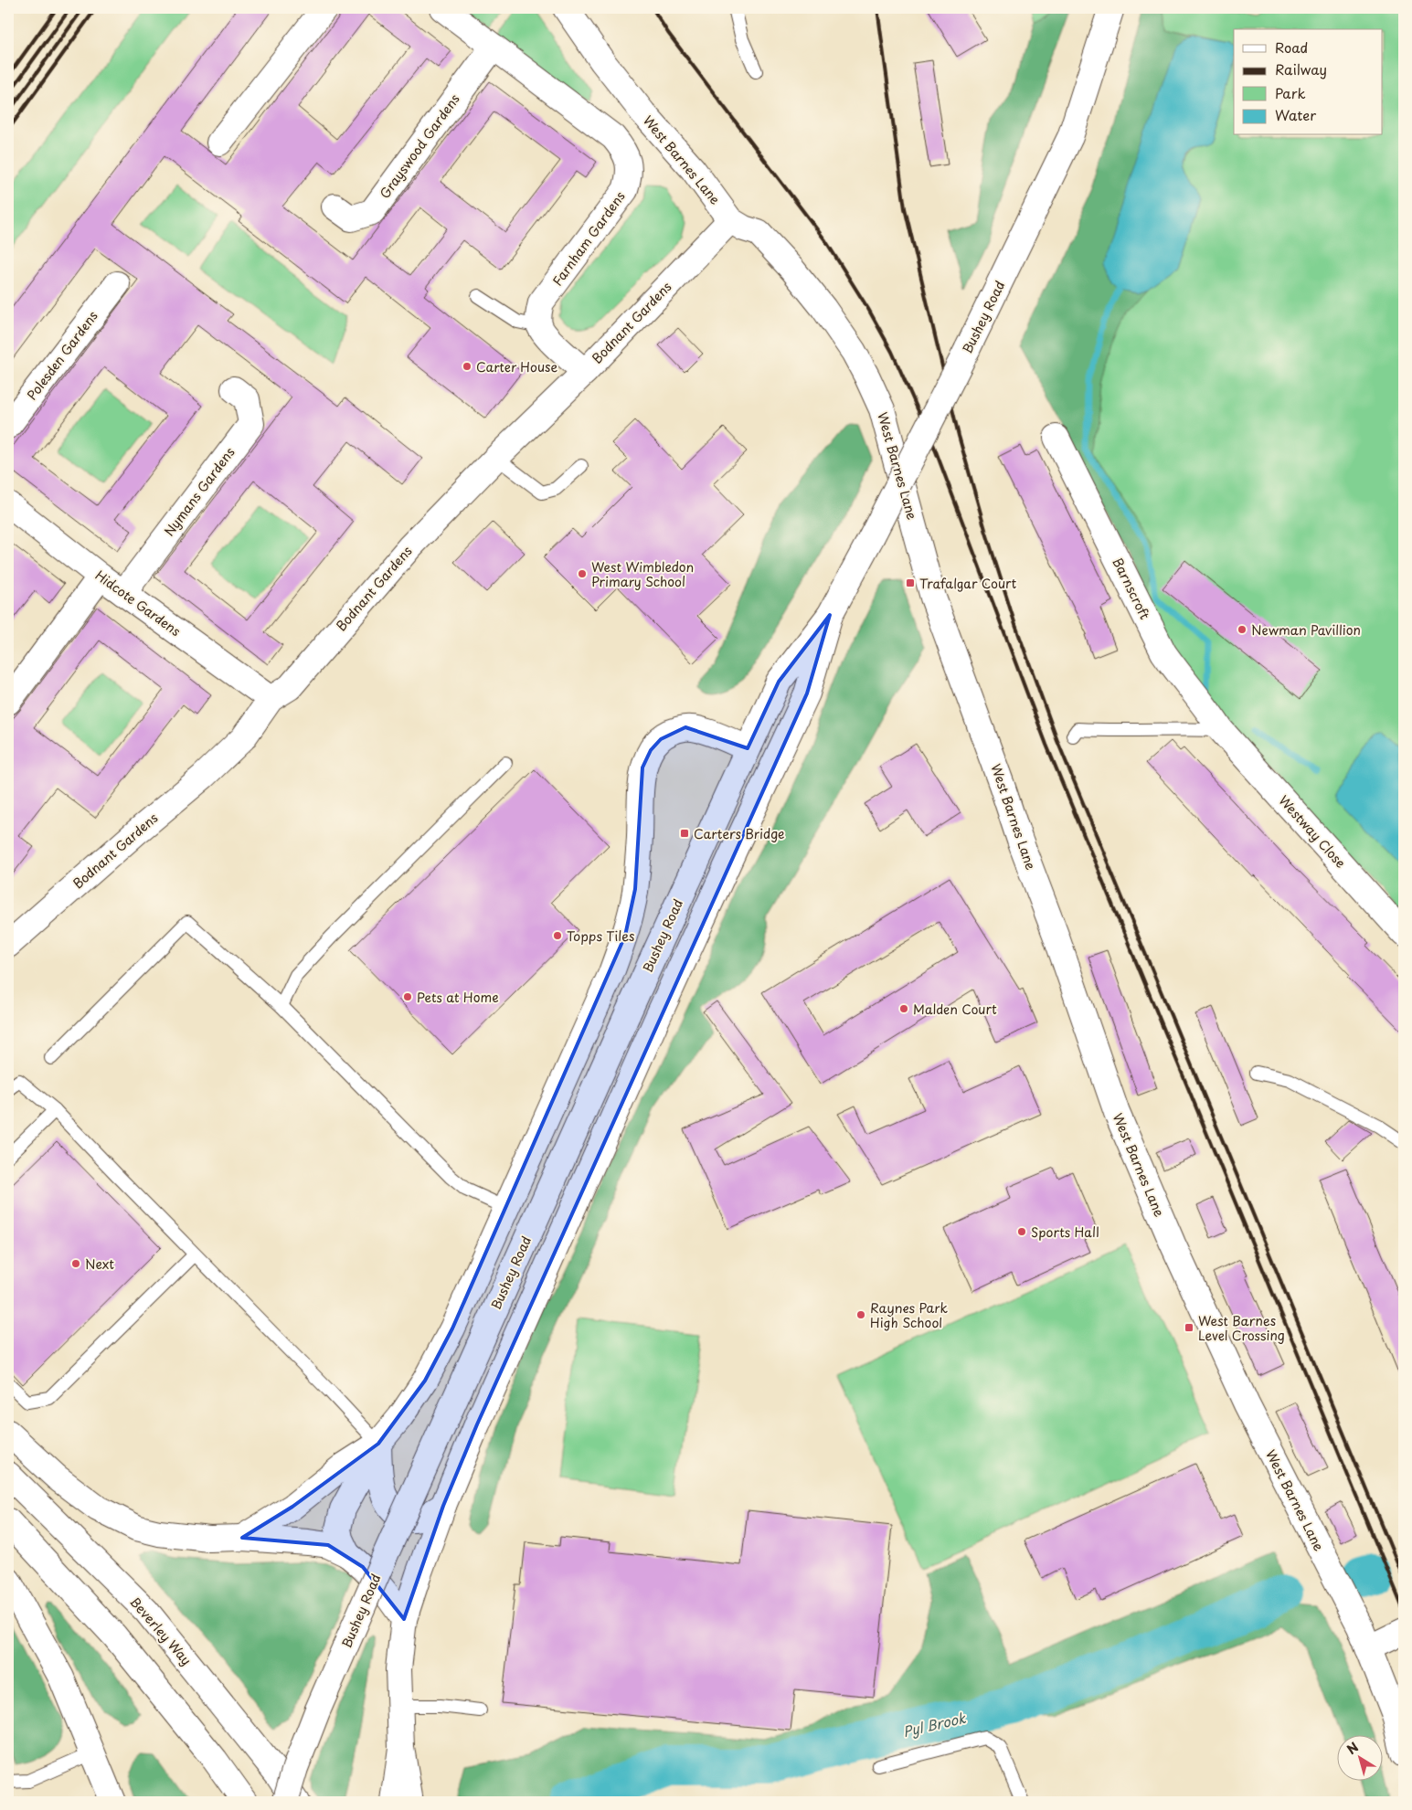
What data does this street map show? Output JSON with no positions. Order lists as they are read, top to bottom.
{
  "streets": {
    "main road": [
      "Grayswood Gardens",
      "West Barnes Lane",
      "Farnham Gardens",
      "Bushey Road",
      "Bodnant Gardens",
      "Polesden Gardens",
      "Nymans Gardens",
      "Barnscroft",
      "Hidcote Gardens",
      "Westway Close",
      "Beverley Way"
    ]
  },
  "crossings": [
    ["Grayswood Gardens", "Farnham Gardens"],
    ["West Barnes Lane", "Bodnant Gardens"],
    ["Bodnant Gardens", "Hidcote Gardens"],
    ["Nymans Gardens", "Hidcote Gardens"],
    ["Barnscroft", "Westway Close"]
  ],
  "water": ["Pyl Brook"],
  "places": {
    "other": [
      "Carter House",
      "West Wimbledon Primary School",
      "Newman Pavillion",
      "Topps Tiles",
      "Pets at Home",
      "Malden Court",
      "Sports Hall",
      "Next",
      "Raynes Park High School"
    ],
    "transit": ["Trafalgar Court", "Carters Bridge", "West Barnes Level Crossing"]
  },
  "legend": [
    "Road",
    "Railway",
    "Park",
    "Water"
  ],
  "north": "top left"
}
